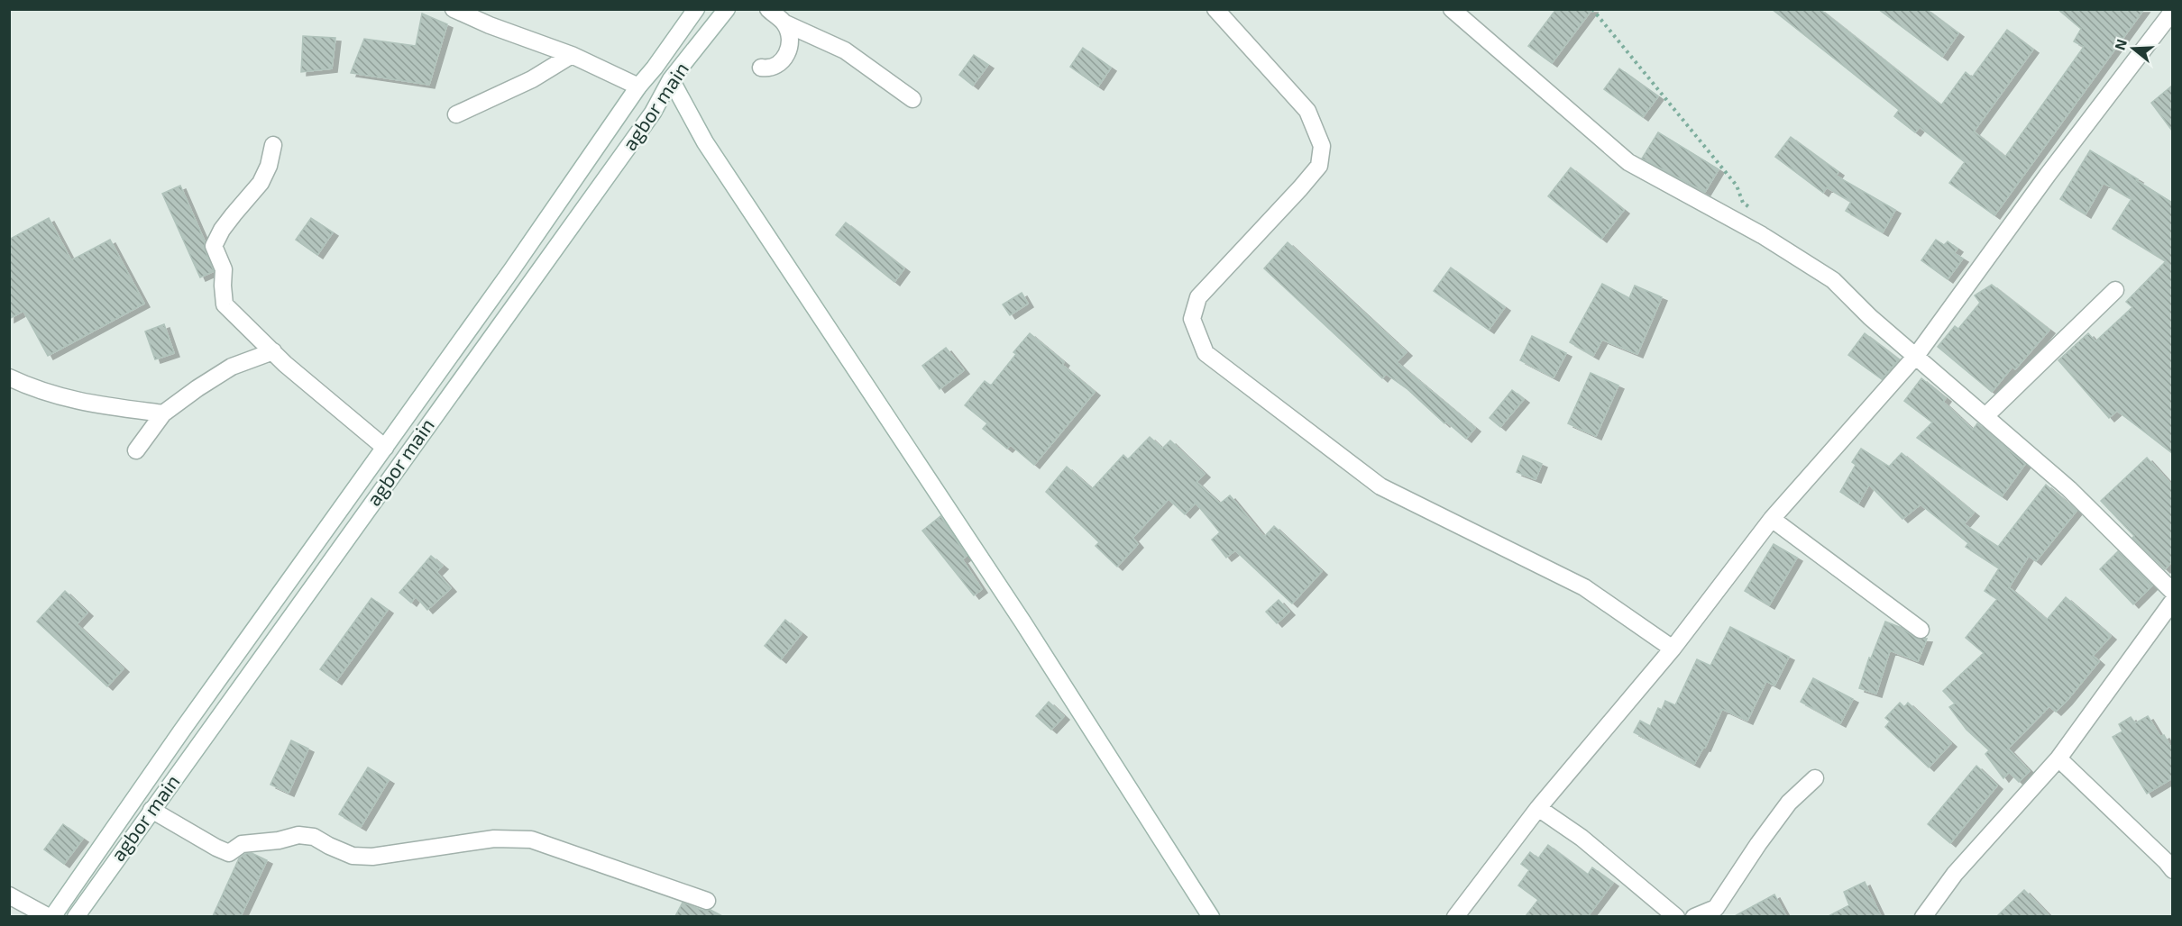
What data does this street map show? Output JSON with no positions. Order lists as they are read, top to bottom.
{
  "streets": {
    "street": ["agbor main"]
  },
  "north": "left"
}
